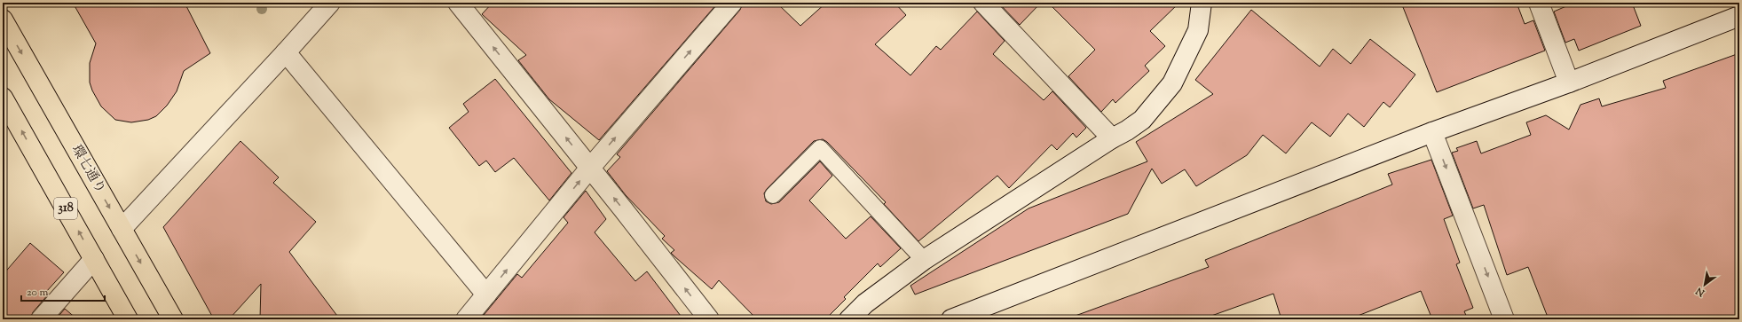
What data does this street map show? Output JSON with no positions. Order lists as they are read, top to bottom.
{
  "streets": {
    "main road": ["環七通り", "318"]
  },
  "scale_bar": "20 m",
  "north": "bottom left"
}
